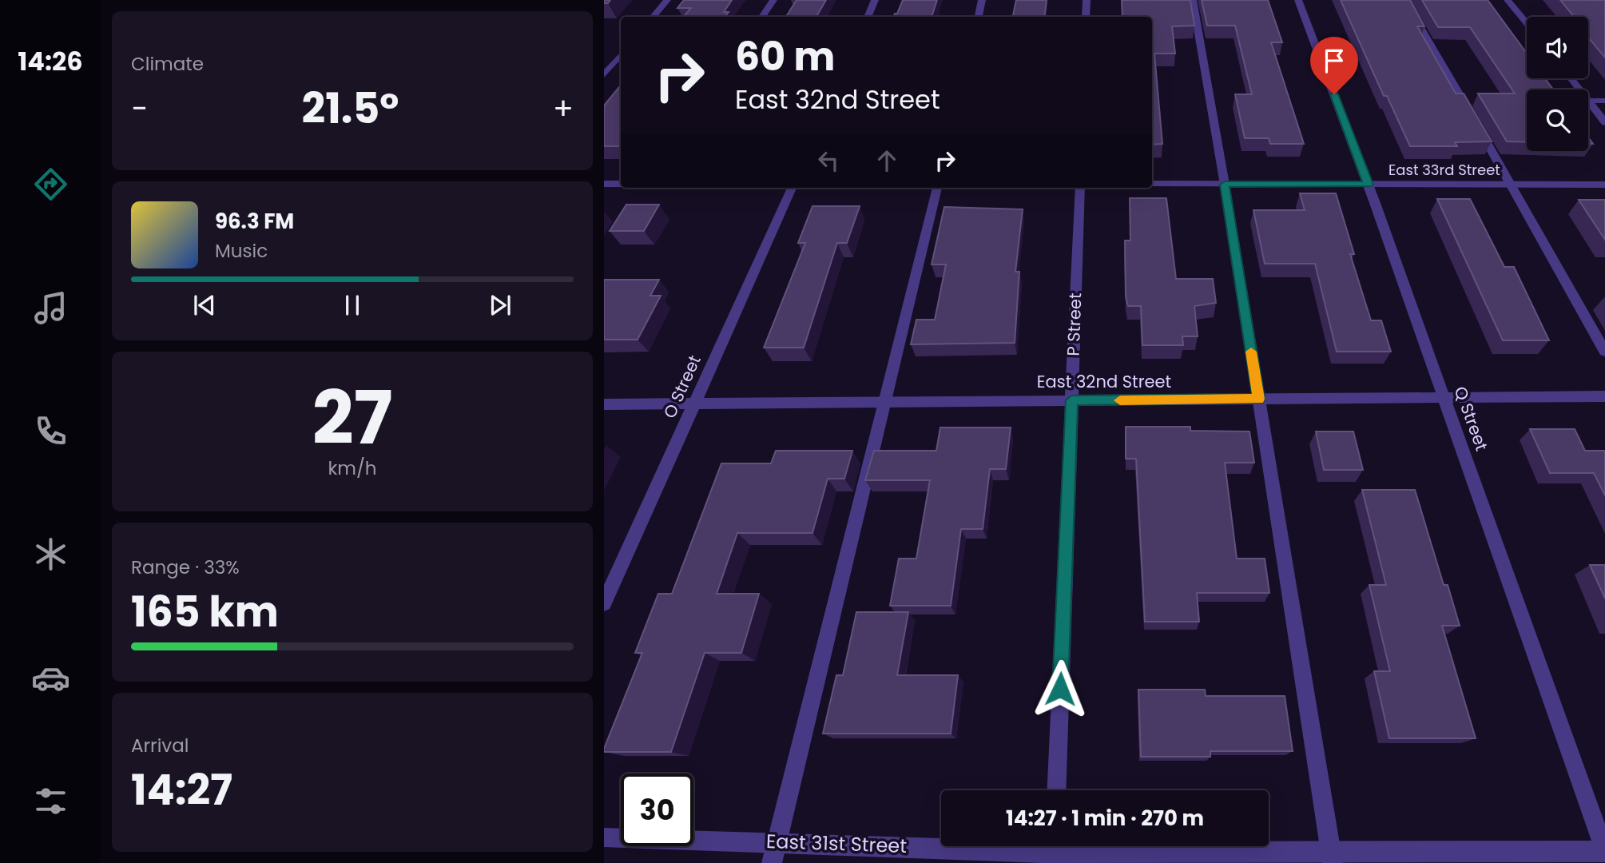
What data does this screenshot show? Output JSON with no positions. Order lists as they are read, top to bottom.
{
  "streets": {
    "street": [
      "East 33rd Street",
      "P Street",
      "East 32nd Street",
      "O Street",
      "Q Street",
      "East 31st Street"
    ]
  },
  "crossings": [
    ["East 33rd Street", "Q Street"],
    ["P Street", "East 32nd Street"],
    ["East 32nd Street", "O Street"],
    ["East 32nd Street", "Q Street"],
    ["Q Street", "East 31st Street"]
  ],
  "page": {
    "tabs": "14:26",
    "tile": [
      "Climate",
      ["27", "km/h"],
      ["Range · 33%", "165 km"],
      ["Arrival", "14:27"]
    ],
    "turn": ["60 m", "East 32nd Street"],
    "heat": ["−", "21.5°", "+"],
    "song": ["96.3 FM", "Music"],
    "limit": "30",
    "trip": "14:27 · 1 min · 270 m"
  }
}
